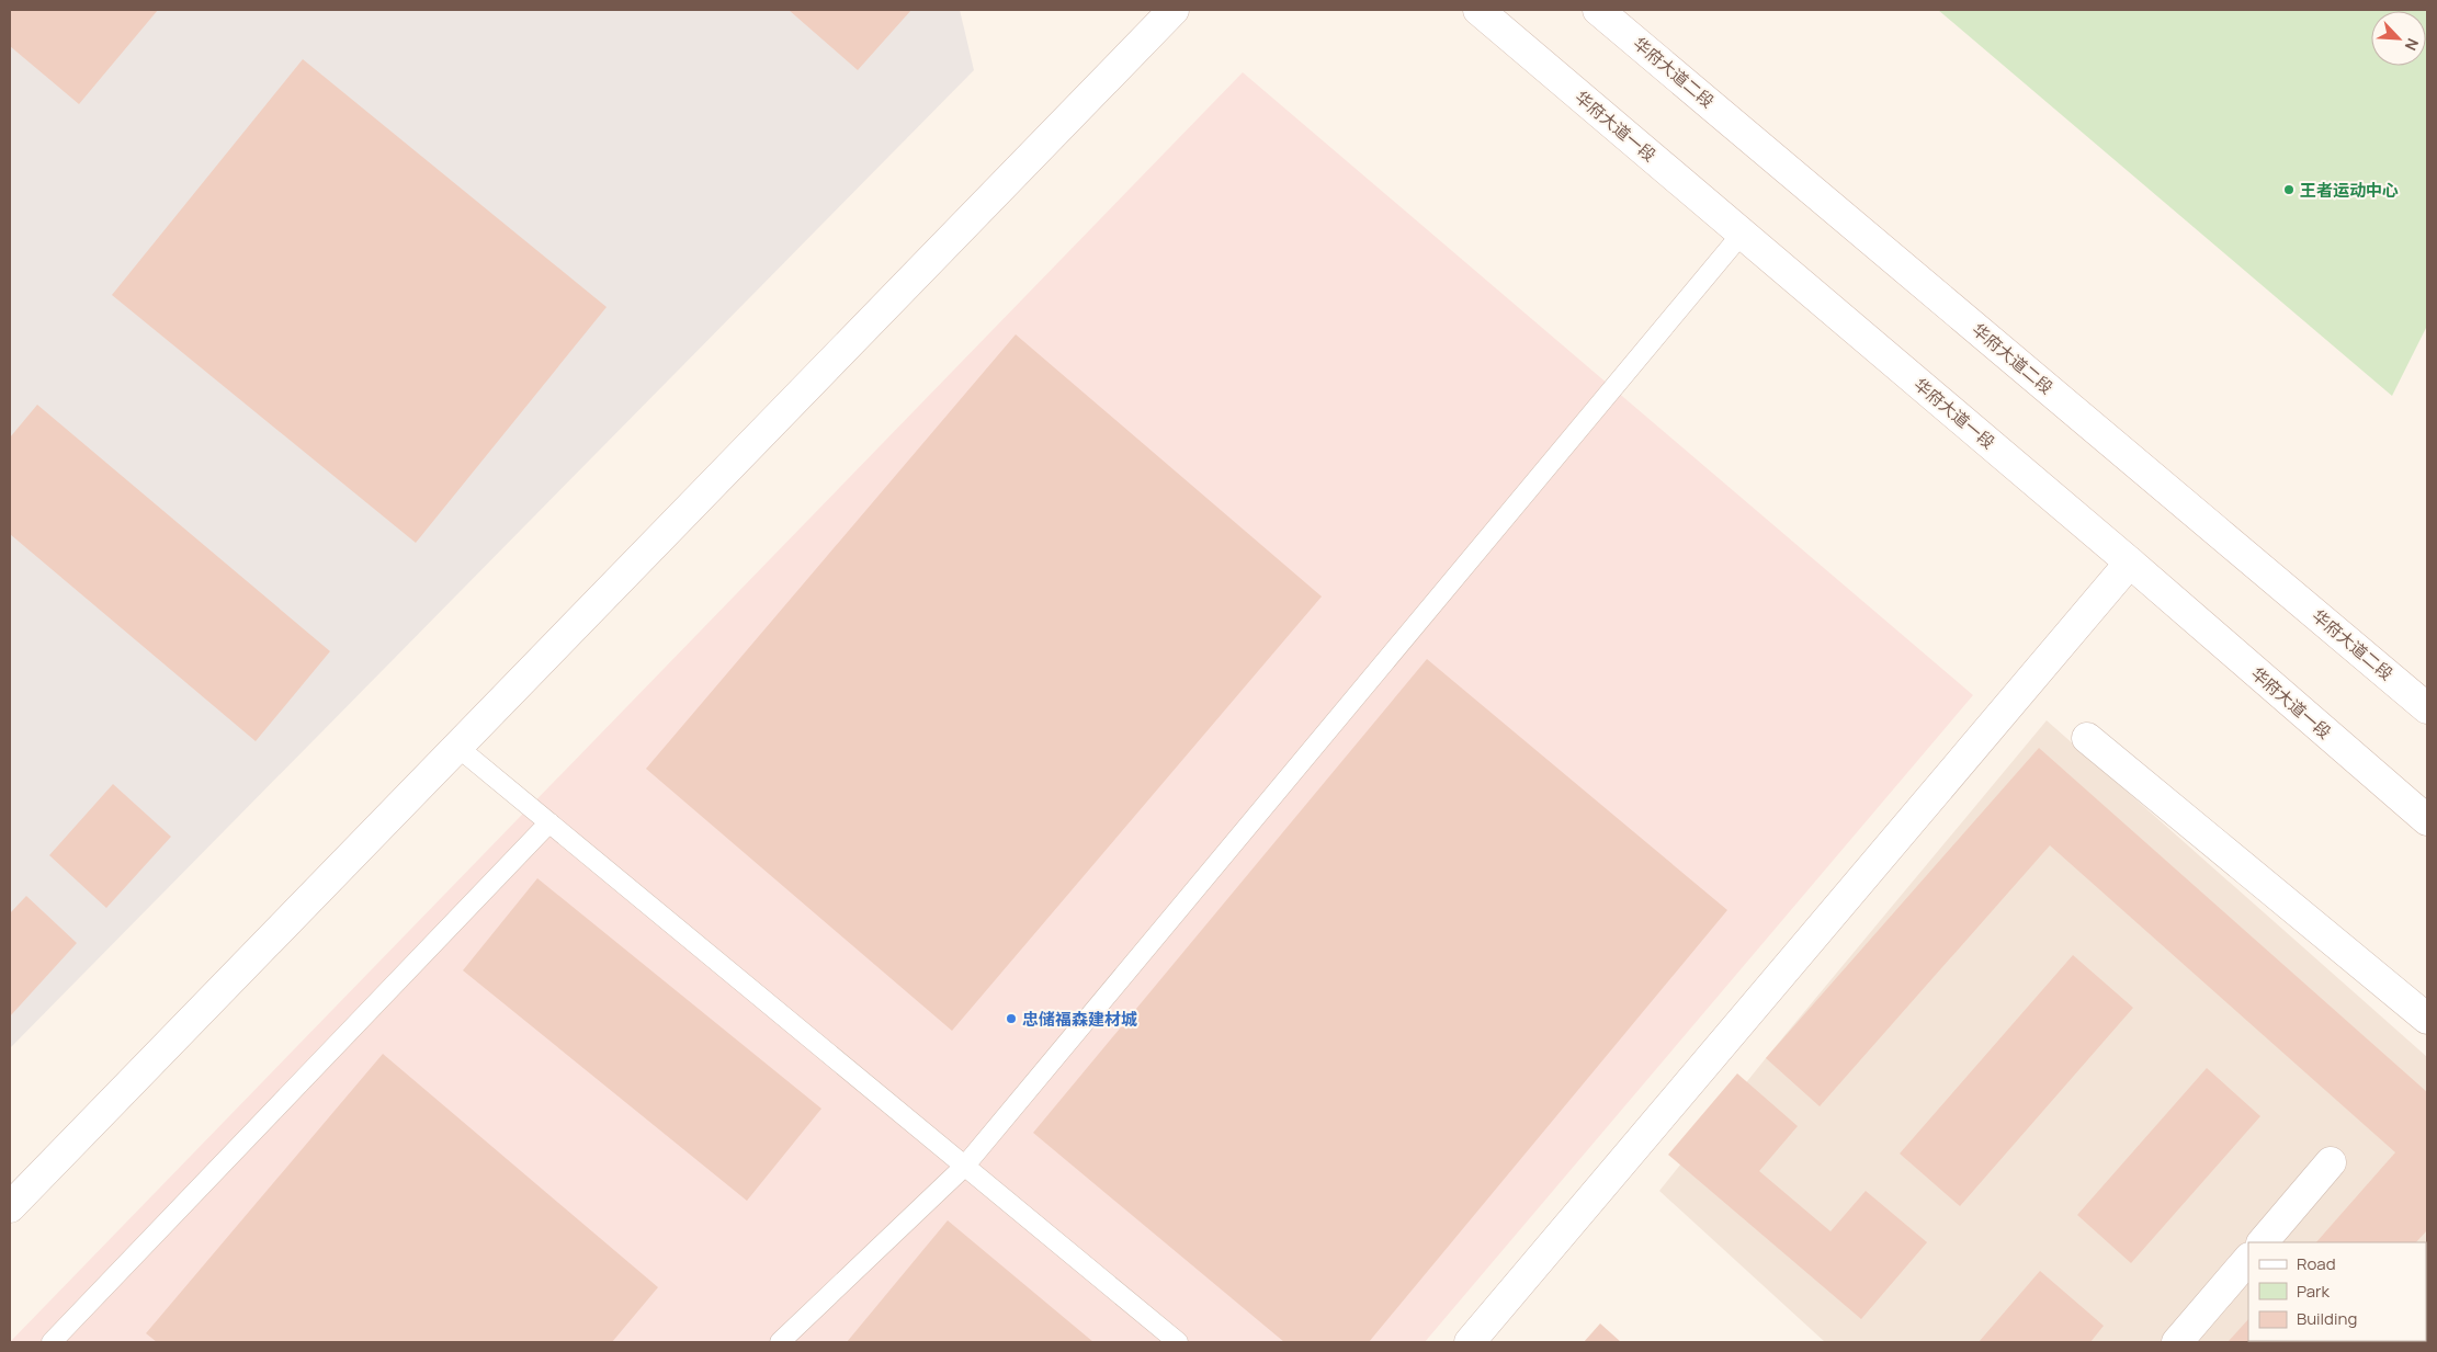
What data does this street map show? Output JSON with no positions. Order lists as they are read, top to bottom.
{
  "streets": {
    "street": ["华府大道二段", "华府大道一段"]
  },
  "places": ["王者运动中心", "忠储福森建材城"],
  "legend": ["Road", "Park", "Building"],
  "north": "bottom right"
}
